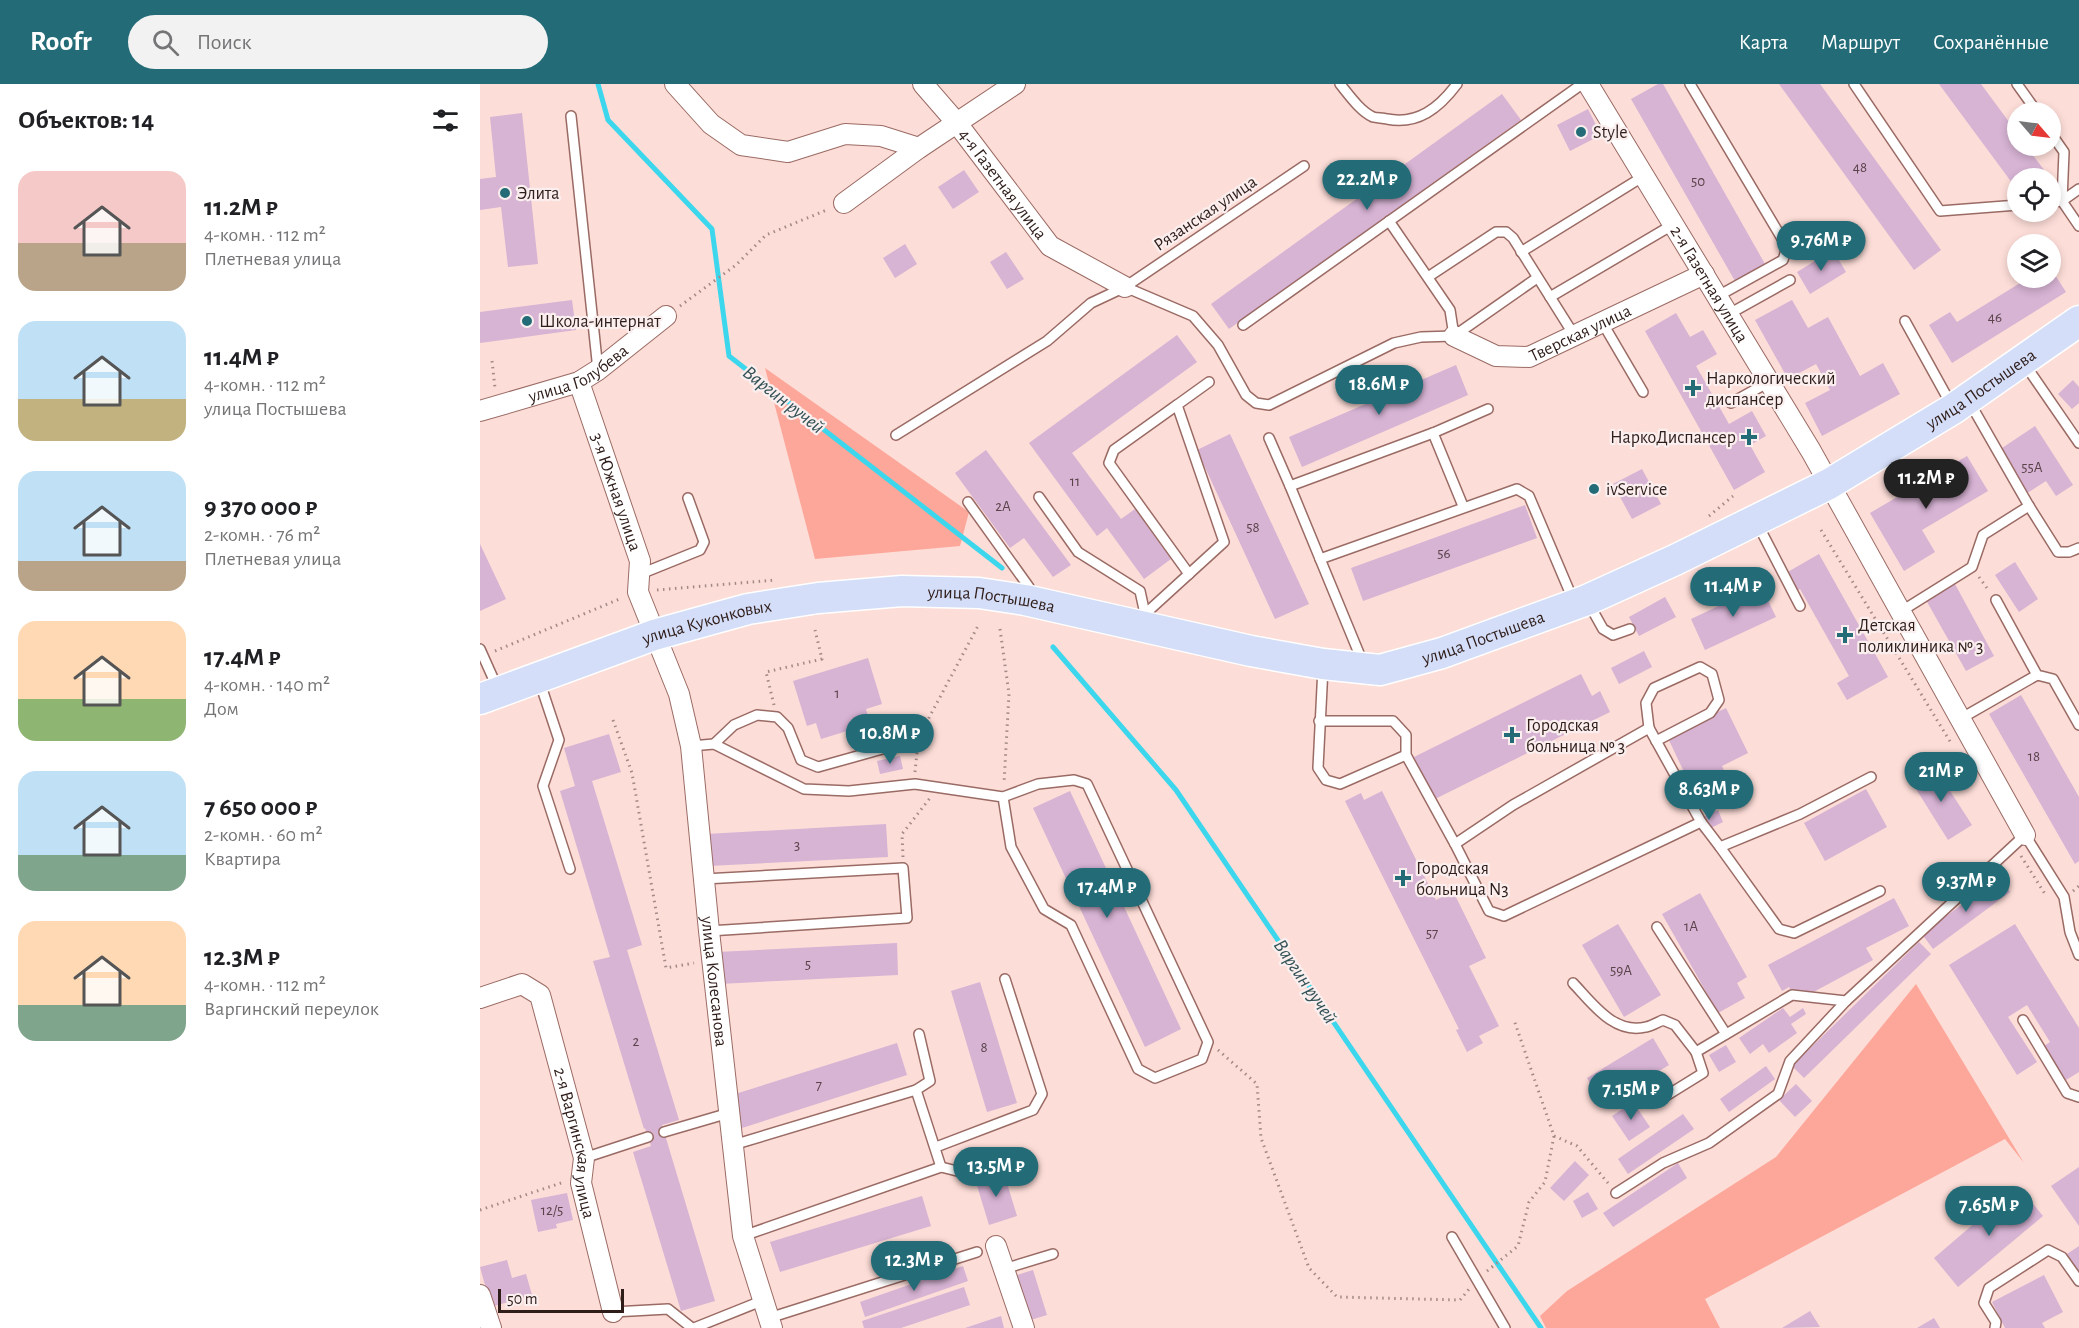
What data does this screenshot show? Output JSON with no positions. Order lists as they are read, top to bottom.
{
  "streets": {
    "main road": ["улица Постышева", "улица Куконковых"],
    "street": [
      "4-я Газетная улица",
      "2-я Газетная улица",
      "Тверская улица",
      "улица Голубева",
      "3-я Южная улица",
      "улица Колесанова",
      "2-я Варгинская улица"
    ],
    "lane": ["Рязанская улица"]
  },
  "crossings": [
    ["4-я Газетная улица", "Рязанская улица"],
    ["2-я Газетная улица", "Тверская улица"],
    ["2-я Газетная улица", "улица Постышева"],
    ["улица Голубева", "3-я Южная улица"],
    ["улица Постышева", "улица Куконковых"],
    ["3-я Южная улица", "улица Куконковых"],
    ["3-я Южная улица", "улица Колесанова"],
    ["улица Куконковых", "улица Колесанова"]
  ],
  "water": ["Варгин ручей"],
  "places": {
    "other": [
      "Style",
      "Элита",
      "Школа-интернат",
      "ivService"
    ],
    "health": [
      "Наркологический диспансер",
      "НаркоДиспансер",
      "Детская поликлиника № 3",
      "Городская больница № 3",
      "Городская больница N3"
    ]
  },
  "house_numbers": [
    "48",
    "50",
    "46",
    "55А",
    "11",
    "2А",
    "58",
    "56",
    "1",
    "18",
    "3",
    "1А",
    "57",
    "5",
    "59А",
    "2",
    "8",
    "7",
    "12/5"
  ],
  "scale_bar": "50 m",
  "north": "bottom right",
  "page": {
    "header": "Roofr",
    "search": "Поиск",
    "nav": ["Карта", "Маршрут", "Сохранённые"],
    "heading": "Объектов: 14",
    "list": [
      {
        "name": "11.2M ₽",
        "note": "4-комн. · 112 m² · Плетневая улица"
      },
      {
        "name": "11.4M ₽",
        "note": "4-комн. · 112 m² · улица Постышева"
      },
      {
        "name": "9 370 000 ₽",
        "note": "2-комн. · 76 m² · Плетневая улица"
      },
      {
        "name": "17.4M ₽",
        "note": "4-комн. · 140 m² · Дом"
      },
      {
        "name": "7 650 000 ₽",
        "note": "2-комн. · 60 m² · Квартира"
      },
      {
        "name": "12.3M ₽",
        "note": "4-комн. · 112 m² · Варгинский переулок"
      }
    ],
    "price": [
      "22.2M ₽",
      "9.76M ₽",
      "18.6M ₽",
      "11.2M ₽",
      "11.4M ₽",
      "10.8M ₽",
      "21M ₽",
      "8.63M ₽",
      "9.37M ₽",
      "17.4M ₽",
      "7.15M ₽",
      "13.5M ₽",
      "7.65M ₽",
      "12.3M ₽"
    ],
    "scale": "50 m"
  }
}
